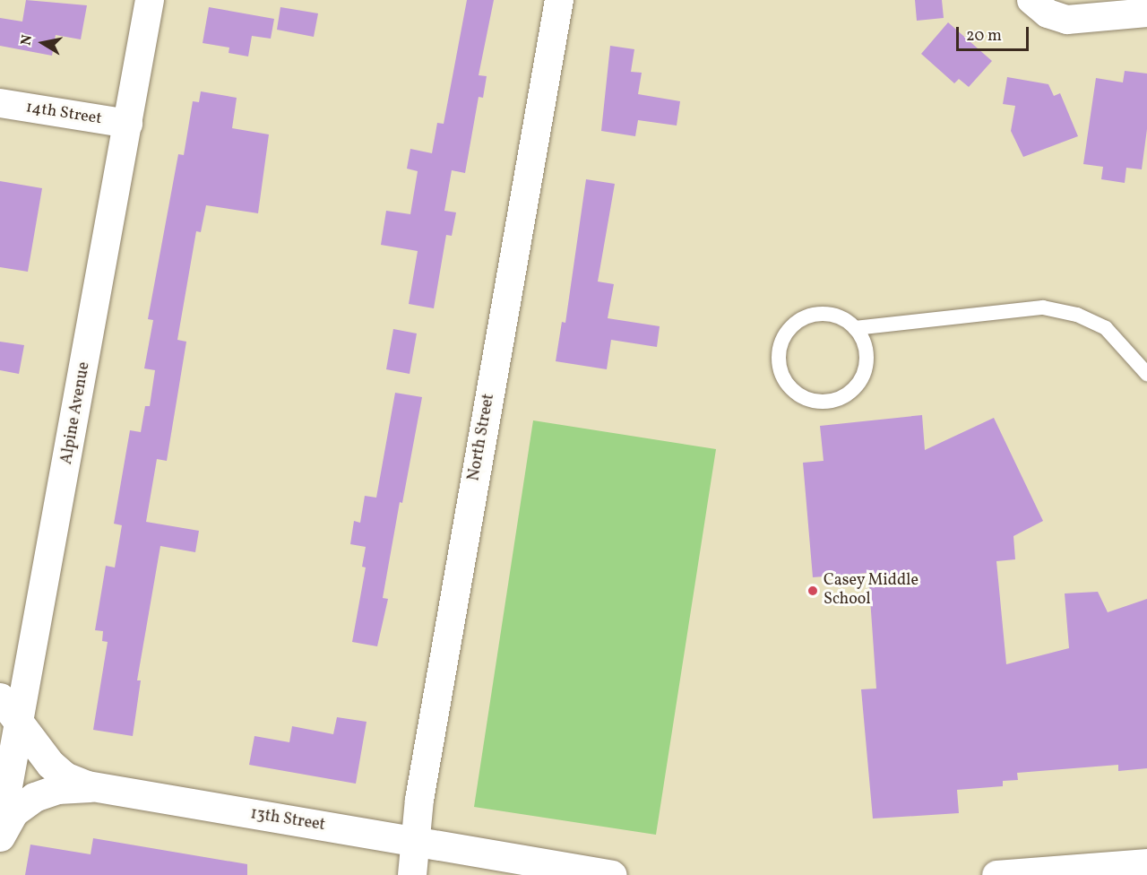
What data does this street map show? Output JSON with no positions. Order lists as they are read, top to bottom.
{
  "streets": {
    "street": [
      "14th Street",
      "Alpine Avenue",
      "North Street",
      "13th Street"
    ]
  },
  "crossings": [
    ["14th Street", "Alpine Avenue"],
    ["Alpine Avenue", "13th Street"],
    ["North Street", "13th Street"]
  ],
  "places": ["Casey Middle School"],
  "scale_bar": "20 m",
  "north": "left"
}
